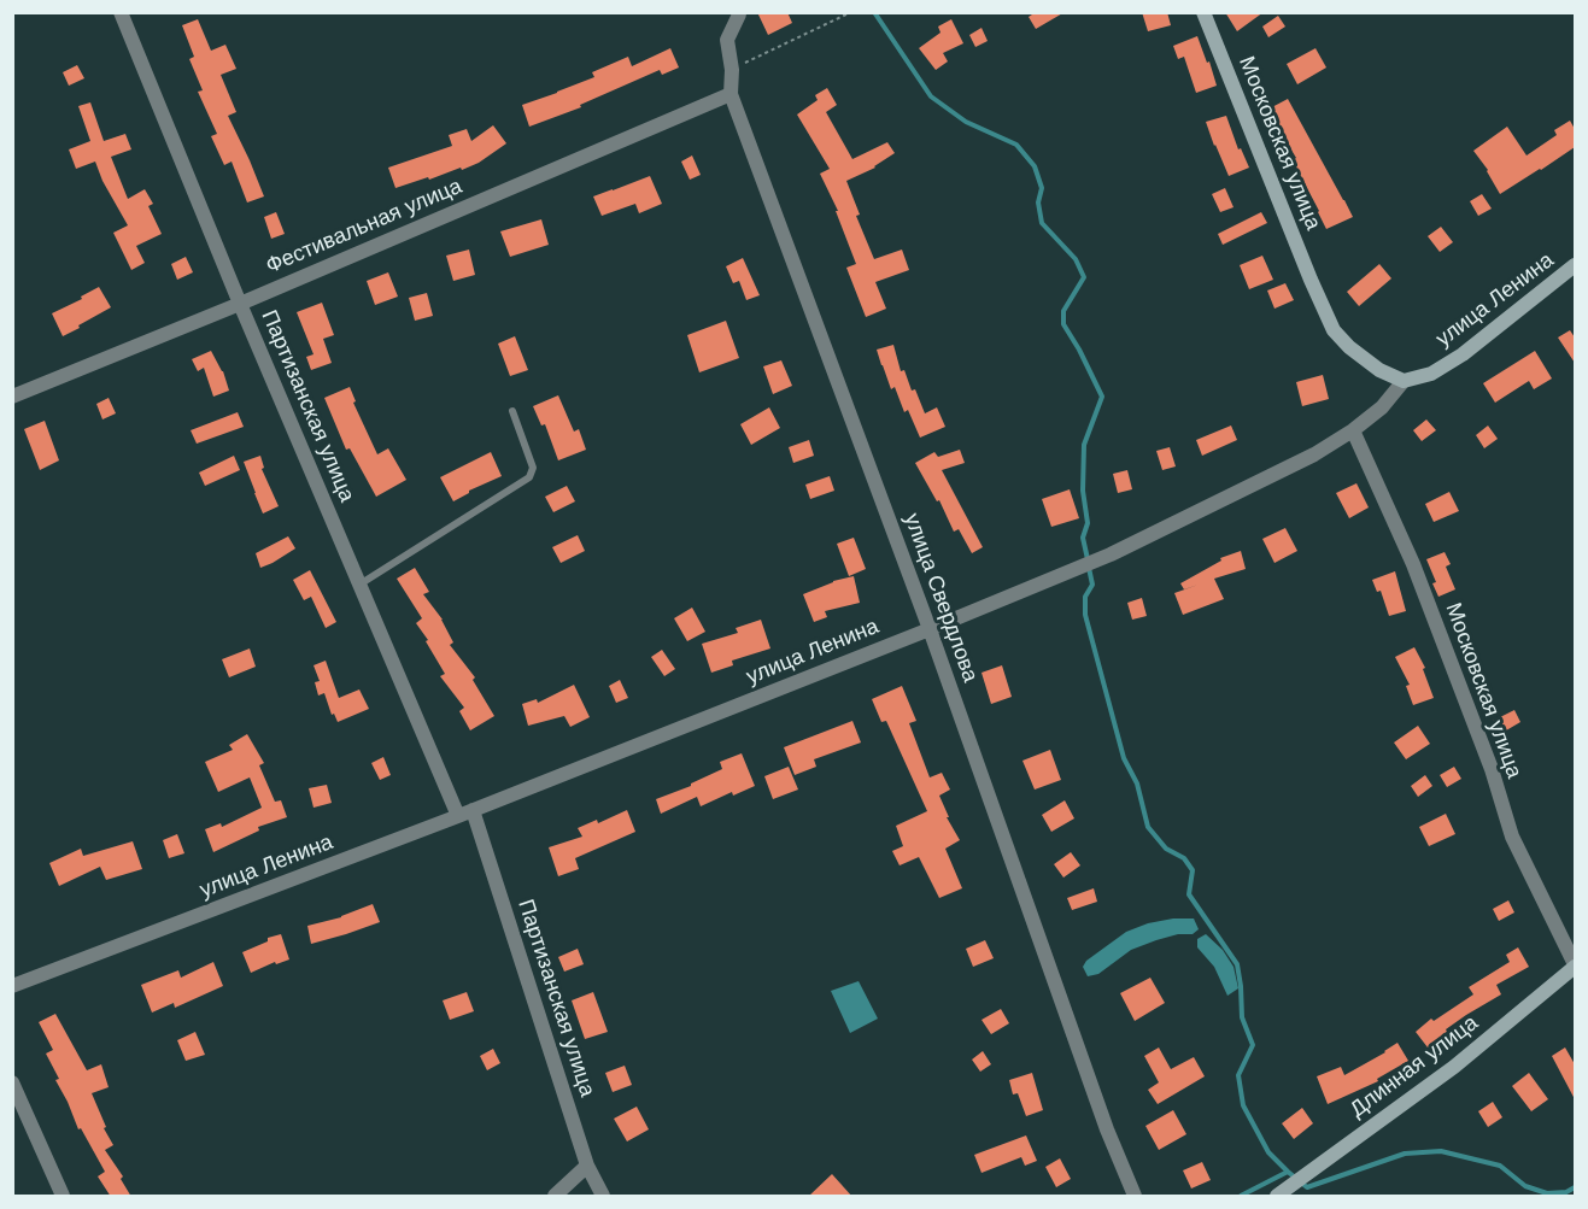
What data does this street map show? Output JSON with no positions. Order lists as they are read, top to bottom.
{
  "streets": {
    "street": [
      "Московская улица",
      "Фестивальная улица",
      "улица Ленина",
      "Партизанская улица",
      "улица Свердлова",
      "Длинная улица"
    ]
  },
  "crossings": [
    ["Московская улица", "улица Ленина"],
    ["Московская улица", "Длинная улица"],
    ["Фестивальная улица", "Партизанская улица"],
    ["Фестивальная улица", "улица Свердлова"],
    ["улица Ленина", "Партизанская улица"],
    ["улица Ленина", "улица Свердлова"]
  ]
}
